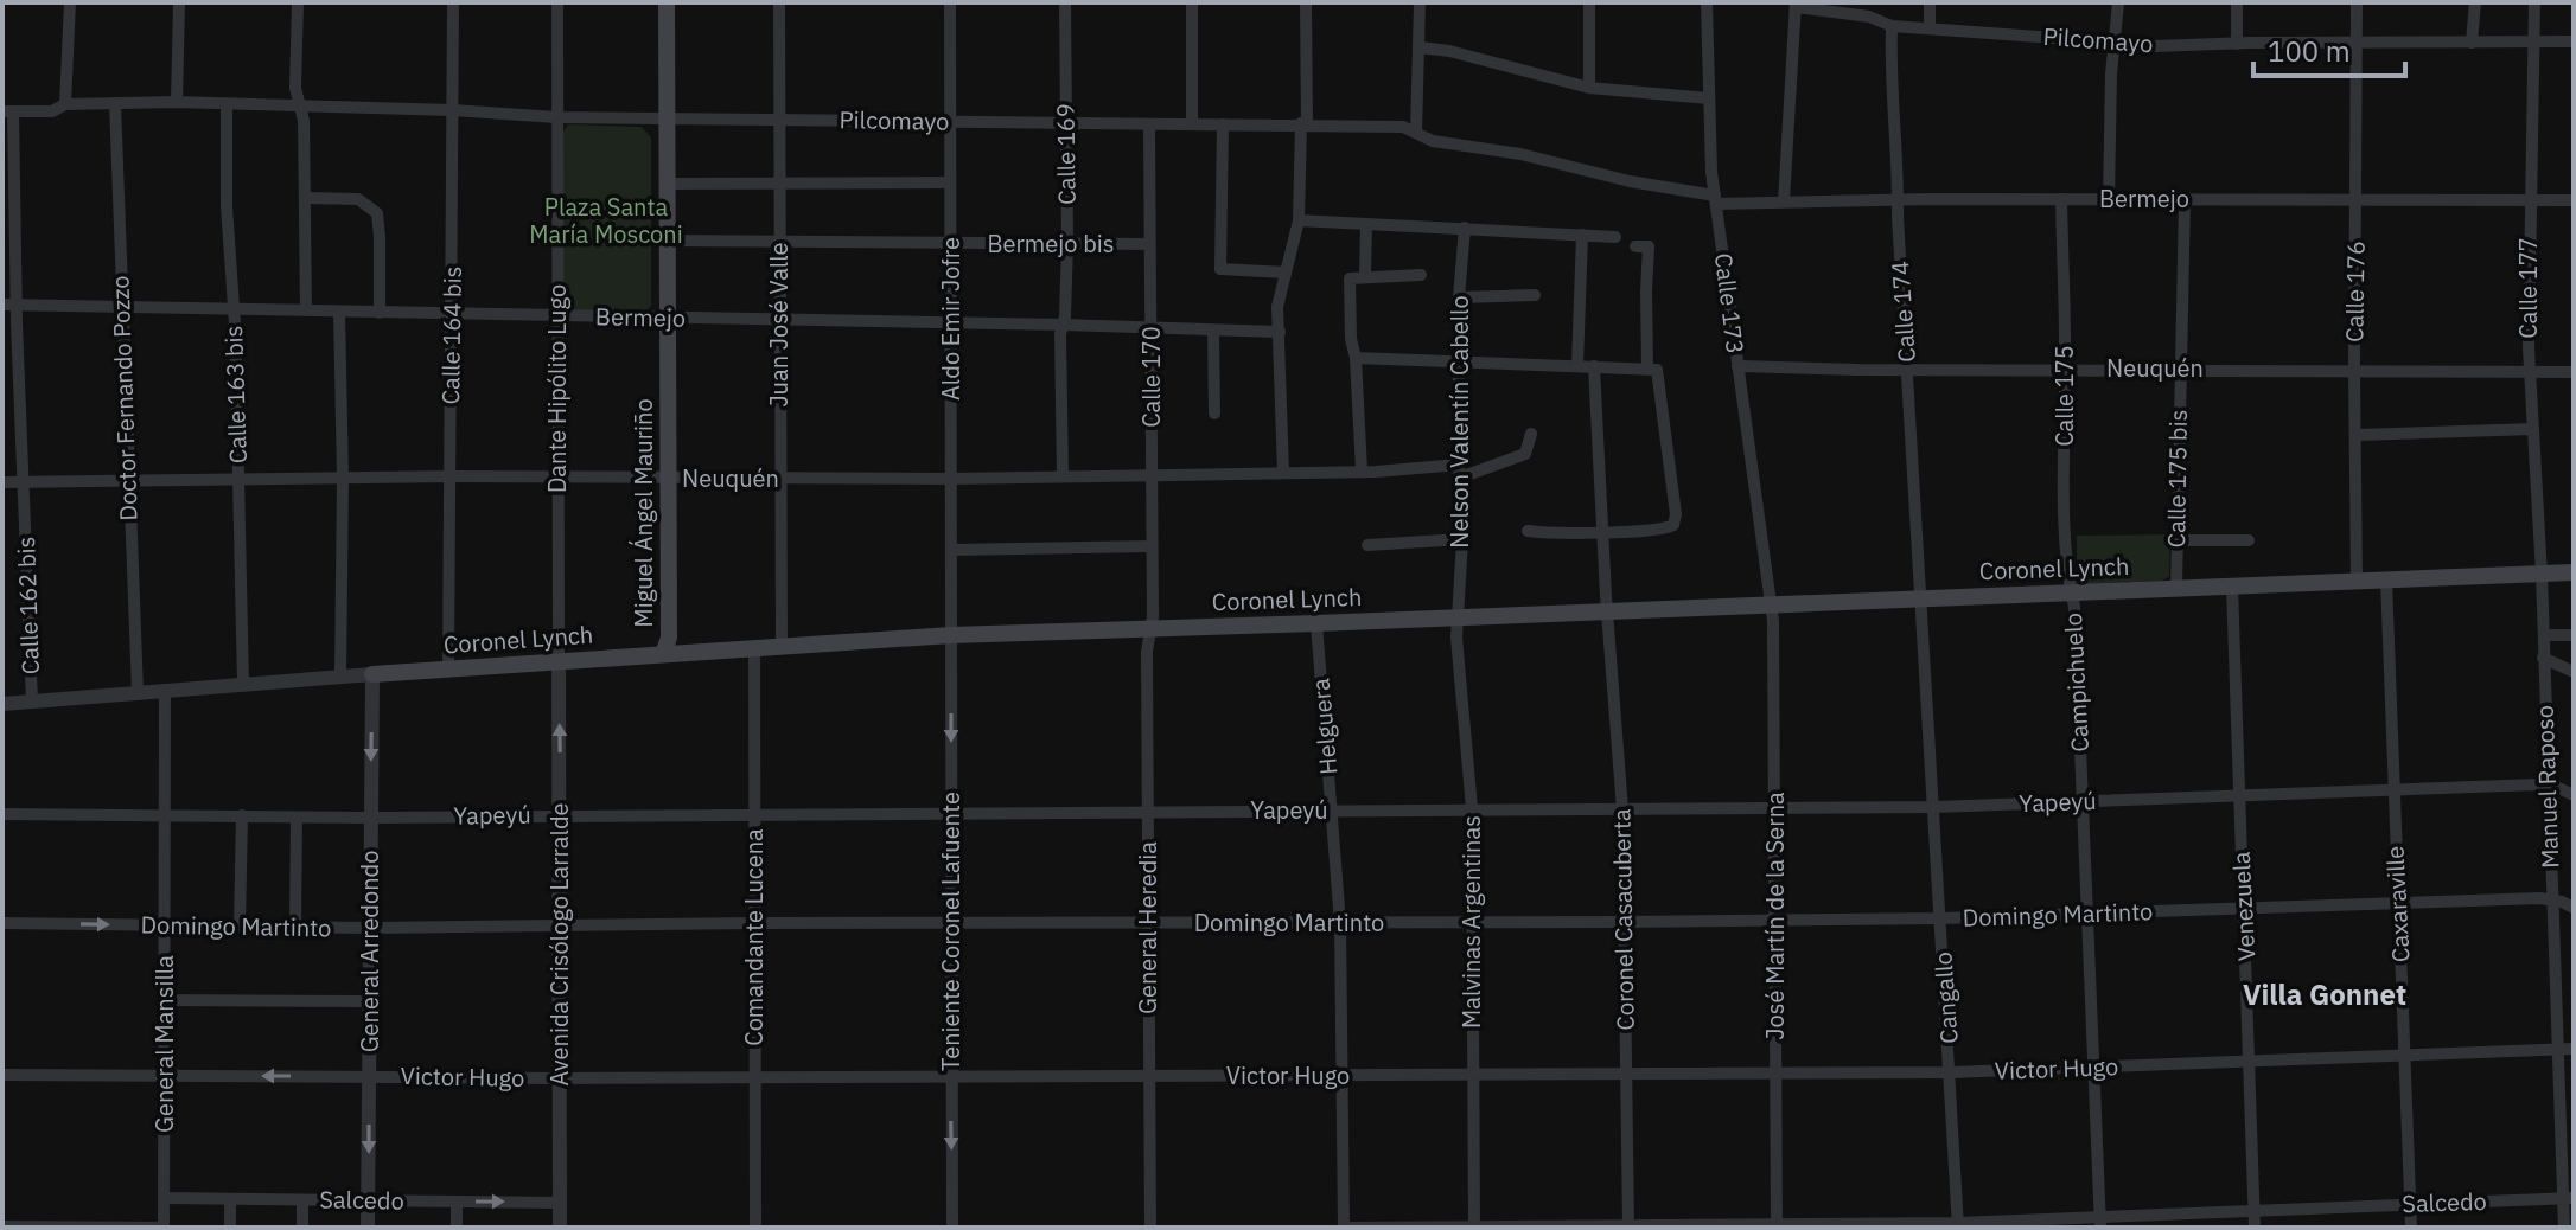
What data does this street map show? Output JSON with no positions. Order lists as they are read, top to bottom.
{
  "streets": {
    "main road": ["Miguel Ángel Mauriño", "Coronel Lynch"],
    "street": [
      "Pilcomayo",
      "Calle 169",
      "Bermejo",
      "Bermejo bis",
      "Calle 177",
      "Calle 176",
      "Calle 173",
      "Calle 174",
      "Aldo Emir Jofre",
      "Juan José Valle",
      "Calle 164 bis",
      "Neuquén",
      "Calle 170",
      "Dante Hipólito Lugo",
      "Calle 163 bis",
      "Calle 175",
      "Doctor Fernando Pozzo",
      "Nelson Valentín Cabello",
      "Calle 175 bis",
      "Calle 162 bis",
      "Campichuelo",
      "Helguera",
      "Manuel Raposo",
      "Yapeyú",
      "Caxaraville",
      "Venezuela",
      "Domingo Martinto",
      "José Martín de la Serna",
      "Coronel Casacuberta",
      "Malvinas Argentinas",
      "General Heredia",
      "Teniente Coronel Lafuente",
      "Comandante Lucena",
      "Avenida Crisólogo Larralde",
      "General Arredondo",
      "Cangallo",
      "General Mansilla",
      "Victor Hugo",
      "Salcedo"
    ]
  },
  "crossings": [
    ["Pilcomayo", "Calle 169"],
    ["Pilcomayo", "Bermejo"],
    ["Pilcomayo", "Calle 177"],
    ["Pilcomayo", "Calle 176"],
    ["Pilcomayo", "Calle 173"],
    ["Pilcomayo", "Calle 174"],
    ["Pilcomayo", "Aldo Emir Jofre"],
    ["Pilcomayo", "Juan José Valle"],
    ["Pilcomayo", "Calle 164 bis"],
    ["Pilcomayo", "Calle 170"],
    ["Pilcomayo", "Dante Hipólito Lugo"],
    ["Pilcomayo", "Calle 163 bis"],
    ["Pilcomayo", "Doctor Fernando Pozzo"],
    ["Pilcomayo", "Miguel Ángel Mauriño"],
    ["Pilcomayo", "Calle 162 bis"],
    ["Calle 169", "Bermejo"],
    ["Calle 169", "Bermejo bis"],
    ["Calle 169", "Neuquén"],
    ["Bermejo", "Calle 177"],
    ["Bermejo", "Calle 176"],
    ["Bermejo", "Calle 173"],
    ["Bermejo", "Calle 174"],
    ["Bermejo", "Aldo Emir Jofre"],
    ["Bermejo", "Juan José Valle"],
    ["Bermejo", "Calle 164 bis"],
    ["Bermejo", "Calle 170"],
    ["Bermejo", "Dante Hipólito Lugo"],
    ["Bermejo", "Calle 163 bis"],
    ["Bermejo", "Calle 175"],
    ["Bermejo", "Doctor Fernando Pozzo"],
    ["Bermejo", "Calle 175 bis"],
    ["Bermejo", "Miguel Ángel Mauriño"],
    ["Bermejo", "Calle 162 bis"],
    ["Bermejo bis", "Aldo Emir Jofre"],
    ["Bermejo bis", "Juan José Valle"],
    ["Bermejo bis", "Calle 170"],
    ["Bermejo bis", "Miguel Ángel Mauriño"],
    ["Calle 177", "Neuquén"],
    ["Calle 177", "Coronel Lynch"],
    ["Calle 177", "Manuel Raposo"],
    ["Calle 176", "Neuquén"],
    ["Calle 176", "Coronel Lynch"],
    ["Calle 173", "Neuquén"],
    ["Calle 173", "Coronel Lynch"],
    ["Calle 173", "José Martín de la Serna"],
    ["Calle 174", "Neuquén"],
    ["Calle 174", "Coronel Lynch"],
    ["Calle 174", "Cangallo"],
    ["Aldo Emir Jofre", "Neuquén"],
    ["Aldo Emir Jofre", "Coronel Lynch"],
    ["Aldo Emir Jofre", "Teniente Coronel Lafuente"],
    ["Juan José Valle", "Neuquén"],
    ["Juan José Valle", "Coronel Lynch"],
    ["Calle 164 bis", "Neuquén"],
    ["Calle 164 bis", "Coronel Lynch"],
    ["Neuquén", "Calle 170"],
    ["Neuquén", "Dante Hipólito Lugo"],
    ["Neuquén", "Calle 163 bis"],
    ["Neuquén", "Calle 175"],
    ["Neuquén", "Doctor Fernando Pozzo"],
    ["Neuquén", "Nelson Valentín Cabello"],
    ["Neuquén", "Calle 175 bis"],
    ["Neuquén", "Miguel Ángel Mauriño"],
    ["Neuquén", "Calle 162 bis"],
    ["Calle 170", "Coronel Lynch"],
    ["Calle 170", "General Heredia"],
    ["Dante Hipólito Lugo", "Coronel Lynch"],
    ["Dante Hipólito Lugo", "Avenida Crisólogo Larralde"],
    ["Calle 163 bis", "Coronel Lynch"],
    ["Calle 175", "Coronel Lynch"],
    ["Calle 175", "Campichuelo"],
    ["Doctor Fernando Pozzo", "Coronel Lynch"],
    ["Nelson Valentín Cabello", "Coronel Lynch"],
    ["Nelson Valentín Cabello", "Malvinas Argentinas"],
    ["Calle 175 bis", "Coronel Lynch"],
    ["Miguel Ángel Mauriño", "Coronel Lynch"],
    ["Coronel Lynch", "Calle 162 bis"],
    ["Coronel Lynch", "Campichuelo"],
    ["Coronel Lynch", "Helguera"],
    ["Coronel Lynch", "Manuel Raposo"],
    ["Coronel Lynch", "Caxaraville"],
    ["Coronel Lynch", "Venezuela"],
    ["Coronel Lynch", "José Martín de la Serna"],
    ["Coronel Lynch", "Coronel Casacuberta"],
    ["Coronel Lynch", "Malvinas Argentinas"],
    ["Coronel Lynch", "General Heredia"],
    ["Coronel Lynch", "Teniente Coronel Lafuente"],
    ["Coronel Lynch", "Comandante Lucena"],
    ["Coronel Lynch", "Avenida Crisólogo Larralde"],
    ["Coronel Lynch", "General Arredondo"],
    ["Coronel Lynch", "Cangallo"],
    ["Coronel Lynch", "General Mansilla"],
    ["Campichuelo", "Yapeyú"],
    ["Campichuelo", "Domingo Martinto"],
    ["Campichuelo", "Victor Hugo"],
    ["Campichuelo", "Salcedo"],
    ["Helguera", "Yapeyú"],
    ["Helguera", "Domingo Martinto"],
    ["Helguera", "Victor Hugo"],
    ["Helguera", "Salcedo"],
    ["Manuel Raposo", "Yapeyú"],
    ["Manuel Raposo", "Domingo Martinto"],
    ["Manuel Raposo", "Victor Hugo"],
    ["Manuel Raposo", "Salcedo"],
    ["Yapeyú", "Caxaraville"],
    ["Yapeyú", "Venezuela"],
    ["Yapeyú", "José Martín de la Serna"],
    ["Yapeyú", "Coronel Casacuberta"],
    ["Yapeyú", "Malvinas Argentinas"],
    ["Yapeyú", "General Heredia"],
    ["Yapeyú", "Teniente Coronel Lafuente"],
    ["Yapeyú", "Comandante Lucena"],
    ["Yapeyú", "Avenida Crisólogo Larralde"],
    ["Yapeyú", "General Arredondo"],
    ["Yapeyú", "Cangallo"],
    ["Yapeyú", "General Mansilla"],
    ["Caxaraville", "Domingo Martinto"],
    ["Caxaraville", "Victor Hugo"],
    ["Caxaraville", "Salcedo"],
    ["Venezuela", "Domingo Martinto"],
    ["Venezuela", "Victor Hugo"],
    ["Venezuela", "Salcedo"],
    ["Domingo Martinto", "José Martín de la Serna"],
    ["Domingo Martinto", "Coronel Casacuberta"],
    ["Domingo Martinto", "Malvinas Argentinas"],
    ["Domingo Martinto", "General Heredia"],
    ["Domingo Martinto", "Teniente Coronel Lafuente"],
    ["Domingo Martinto", "Comandante Lucena"],
    ["Domingo Martinto", "Avenida Crisólogo Larralde"],
    ["Domingo Martinto", "General Arredondo"],
    ["Domingo Martinto", "Cangallo"],
    ["Domingo Martinto", "General Mansilla"],
    ["José Martín de la Serna", "Victor Hugo"],
    ["José Martín de la Serna", "Salcedo"],
    ["Coronel Casacuberta", "Victor Hugo"],
    ["Coronel Casacuberta", "Salcedo"],
    ["Malvinas Argentinas", "Victor Hugo"],
    ["Malvinas Argentinas", "Salcedo"],
    ["General Heredia", "Victor Hugo"],
    ["Teniente Coronel Lafuente", "Victor Hugo"],
    ["Comandante Lucena", "Victor Hugo"],
    ["Avenida Crisólogo Larralde", "Victor Hugo"],
    ["Avenida Crisólogo Larralde", "Salcedo"],
    ["General Arredondo", "Victor Hugo"],
    ["General Arredondo", "Salcedo"],
    ["Cangallo", "Victor Hugo"],
    ["Cangallo", "Salcedo"],
    ["General Mansilla", "Victor Hugo"],
    ["General Mansilla", "Salcedo"]
  ],
  "one_way": ["Teniente Coronel Lafuente", "General Arredondo"],
  "districts": ["Villa Gonnet"],
  "parks": ["Plaza Santa María Mosconi"],
  "scale_bar": "100 m"
}
